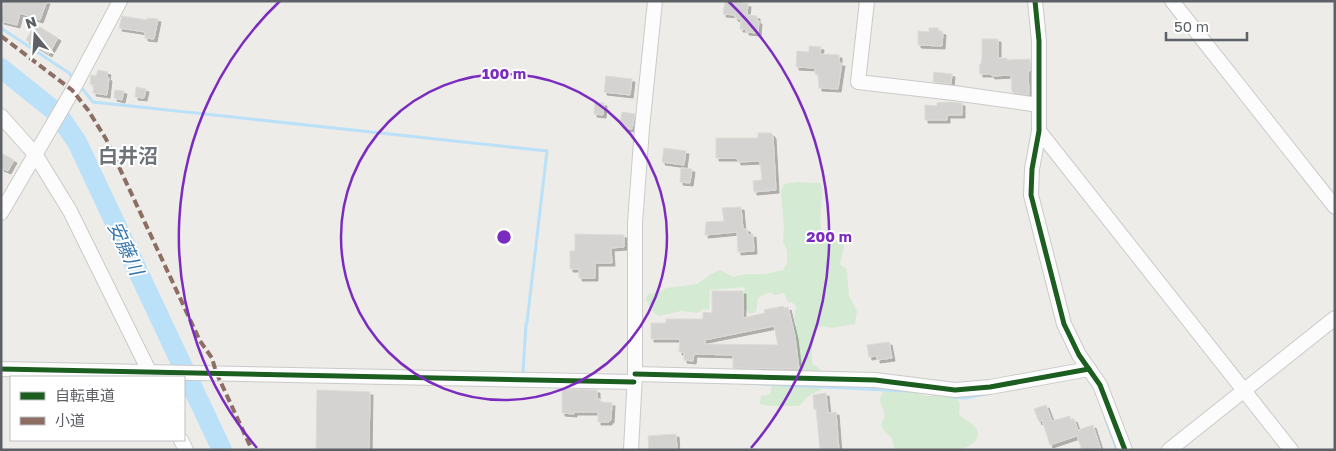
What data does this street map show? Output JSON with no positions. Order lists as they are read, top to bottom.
{
  "districts": ["白井沼"],
  "water": ["安藤川"],
  "legend": ["自転車道", "小道"],
  "scale_bar": "50 m",
  "north": "top",
  "rings": ["100 m", "200 m"]
}
